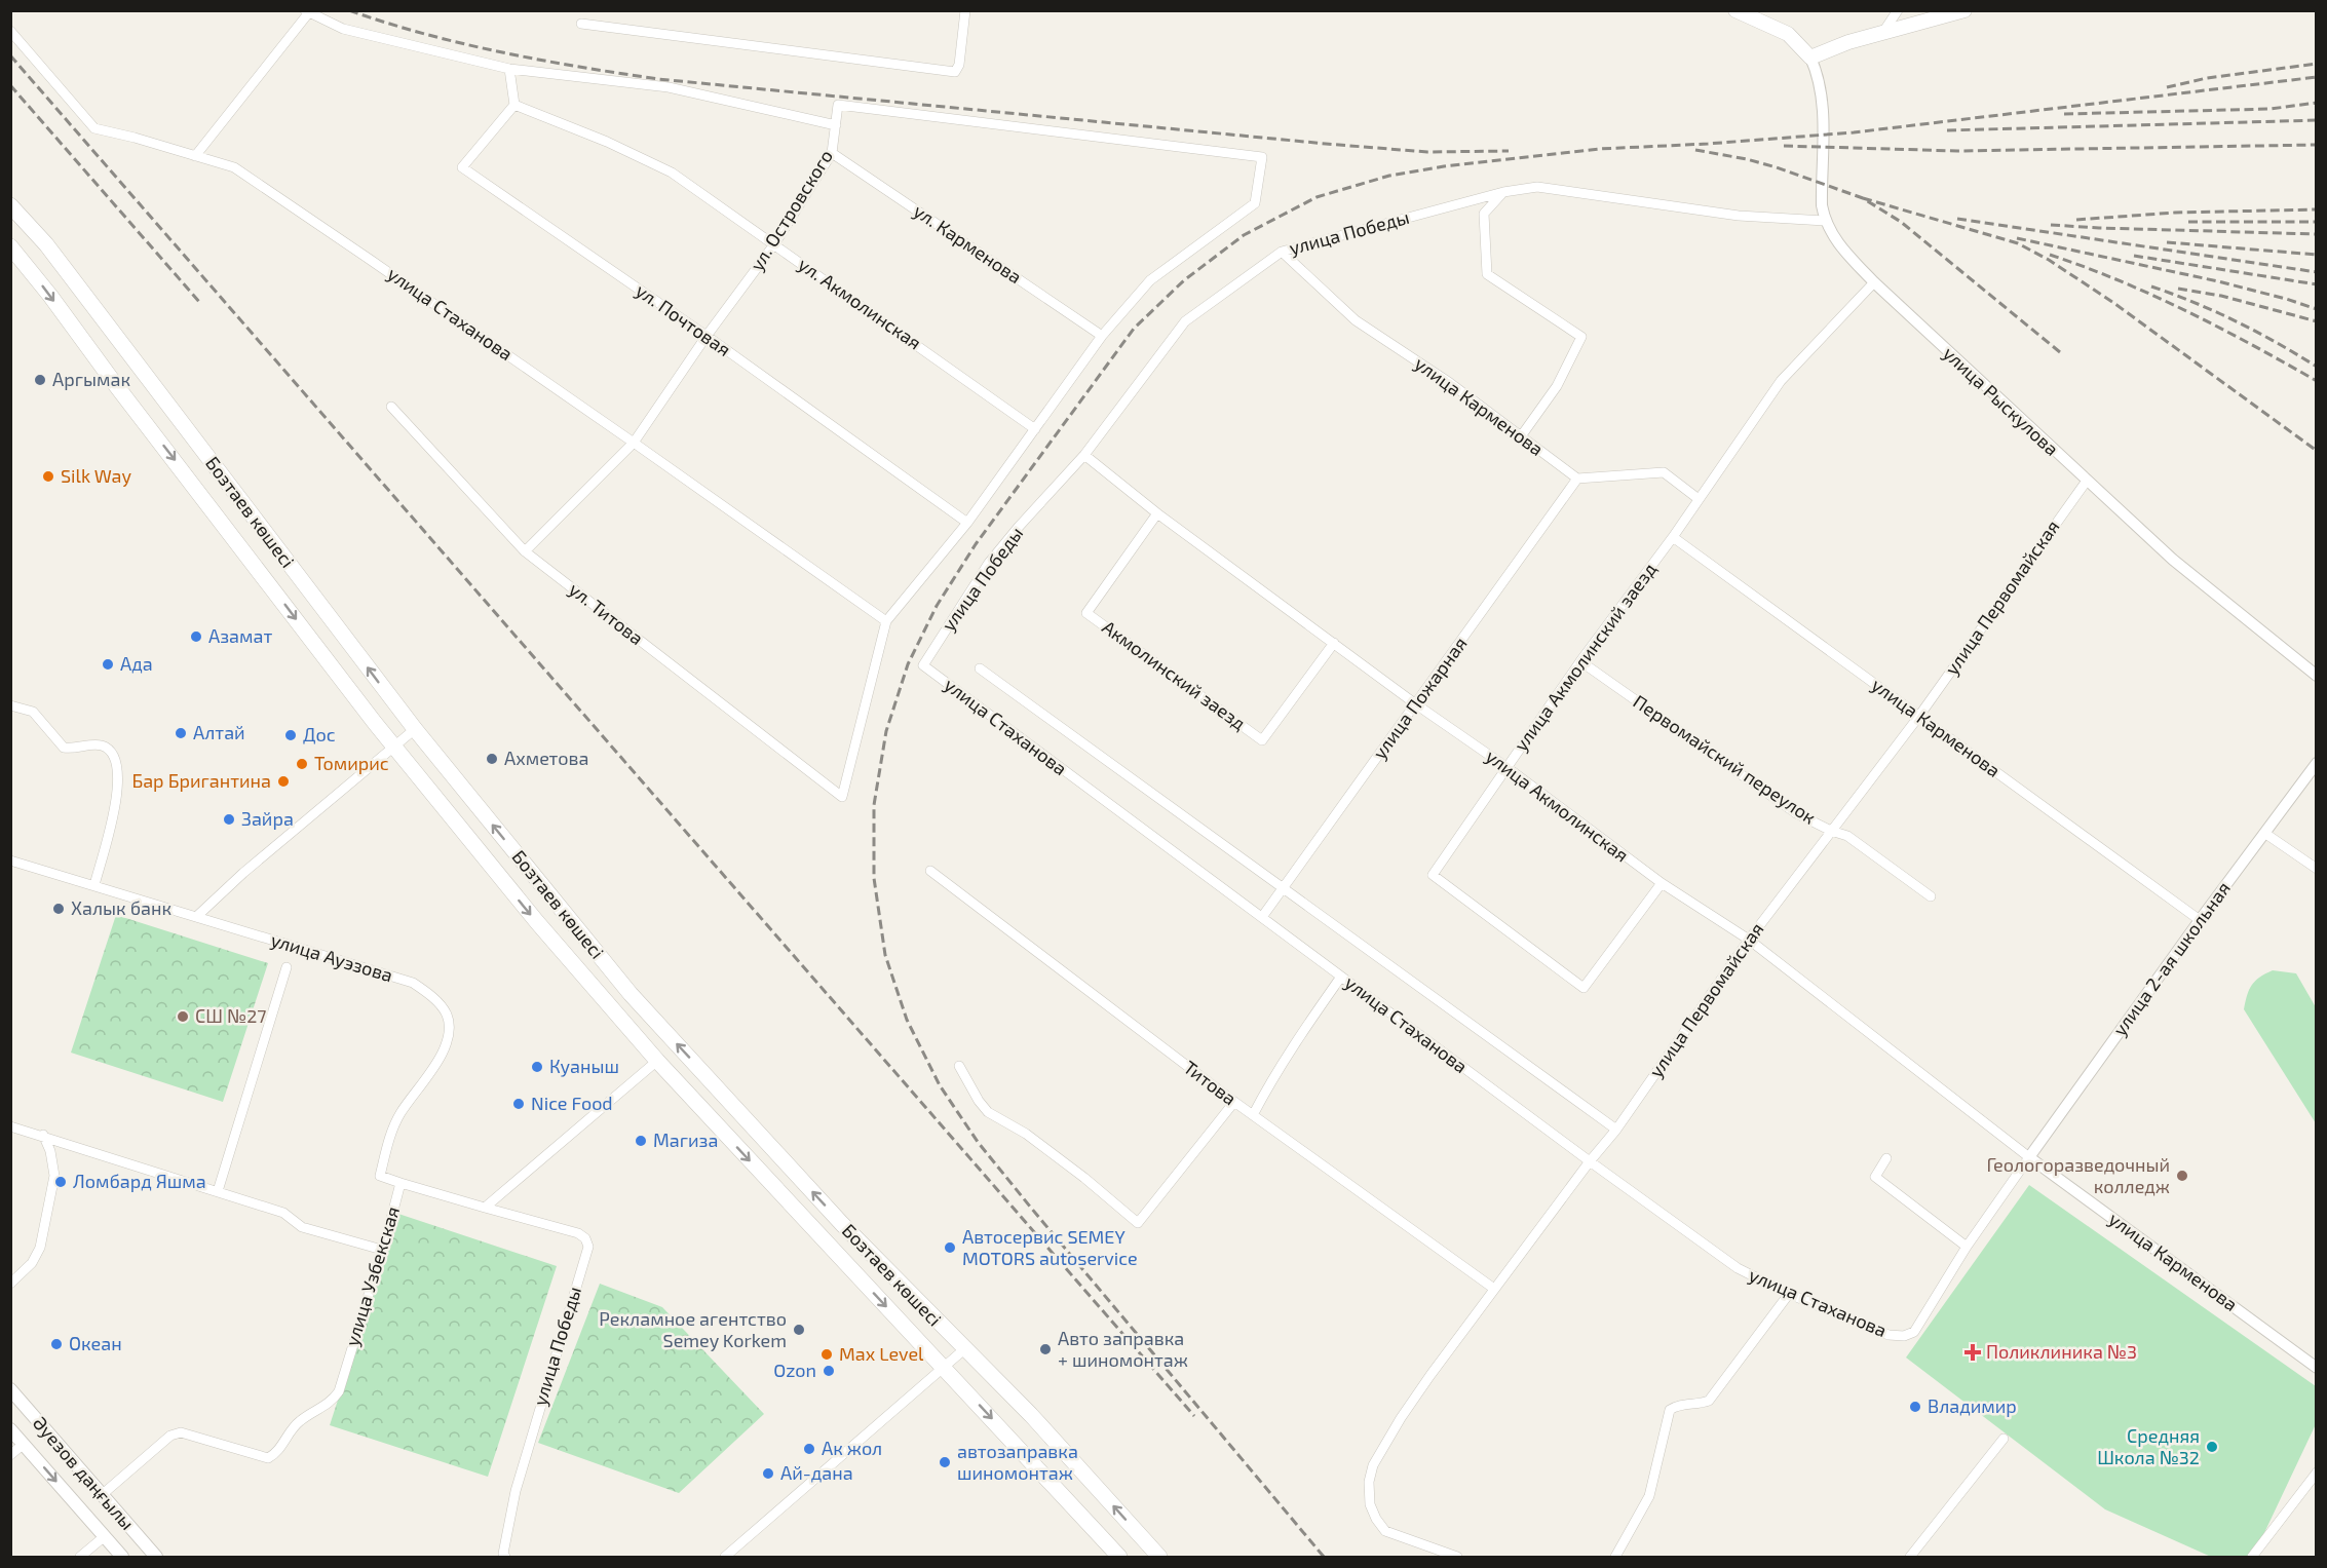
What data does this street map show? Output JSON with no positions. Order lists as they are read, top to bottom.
{
  "streets": {
    "highway": ["Бозтаев көшесі"],
    "main road": ["Әуезов даңғылы"],
    "street": [
      "ул. Островского",
      "улица Победы",
      "ул. Карменова",
      "ул. Акмолинская",
      "улица Стаханова",
      "ул. Почтовая",
      "улица Рыскулова",
      "улица Карменова",
      "улица Первомайская",
      "ул. Титова",
      "улица Акмолинский заезд",
      "Акмолинский заезд",
      "улица Пожарная",
      "Первомайский переулок",
      "улица Акмолинская",
      "улица Ауэзова",
      "улица 2-ая школьная",
      "Титова",
      "улица Узбекская"
    ]
  },
  "crossings": [
    ["ул. Островского", "ул. Карменова"],
    ["ул. Островского", "ул. Акмолинская"],
    ["ул. Островского", "улица Стаханова"],
    ["ул. Островского", "ул. Почтовая"],
    ["ул. Островского", "ул. Титова"],
    ["улица Победы", "улица Стаханова"],
    ["улица Победы", "улица Рыскулова"],
    ["улица Победы", "улица Карменова"],
    ["улица Победы", "улица Акмолинская"],
    ["улица Победы", "улица Узбекская"],
    ["ул. Акмолинская", "ул. Почтовая"],
    ["улица Стаханова", "улица Первомайская"],
    ["улица Стаханова", "ул. Титова"],
    ["улица Стаханова", "улица Пожарная"],
    ["улица Рыскулова", "улица Первомайская"],
    ["улица Рыскулова", "улица Акмолинский заезд"],
    ["улица Карменова", "улица Первомайская"],
    ["улица Карменова", "улица Акмолинский заезд"],
    ["улица Карменова", "улица Пожарная"],
    ["улица Карменова", "улица Акмолинская"],
    ["улица Карменова", "улица 2-ая школьная"],
    ["улица Первомайская", "Первомайский переулок"],
    ["улица Первомайская", "улица Акмолинская"],
    ["улица Первомайская", "Титова"],
    ["улица Акмолинский заезд", "Первомайский переулок"],
    ["улица Акмолинский заезд", "улица Акмолинская"],
    ["Акмолинский заезд", "улица Акмолинская"],
    ["улица Пожарная", "улица Акмолинская"],
    ["улица Акмолинская", "улица 2-ая школьная"],
    ["улица Ауэзова", "улица Узбекская"],
    ["улица Узбекская", "Әуезов даңғылы"]
  ],
  "places": {
    "other": [
      "Аргымак",
      "Silk Way",
      "Азамат",
      "Ада",
      "Алтай",
      "Дос",
      "Ахметова",
      "Томирис",
      "Бар Бригантина",
      "Зайра",
      "Халык банк",
      "СШ №27",
      "Куаныш",
      "Nice Food",
      "Магиза",
      "Геологоразведочный колледж",
      "Ломбард Яшма",
      "Автосервис SEMEY MOTORS autoservice",
      "Рекламное агентство Semey Korkem",
      "Океан",
      "Авто заправка + шиномонтаж",
      "Max Level",
      "Ozon",
      "Владимир",
      "Средняя Школа №32",
      "Ак жол",
      "автозаправка шиномонтаж",
      "Ай-дана"
    ],
    "health": ["Поликлиника №3"]
  }
}
